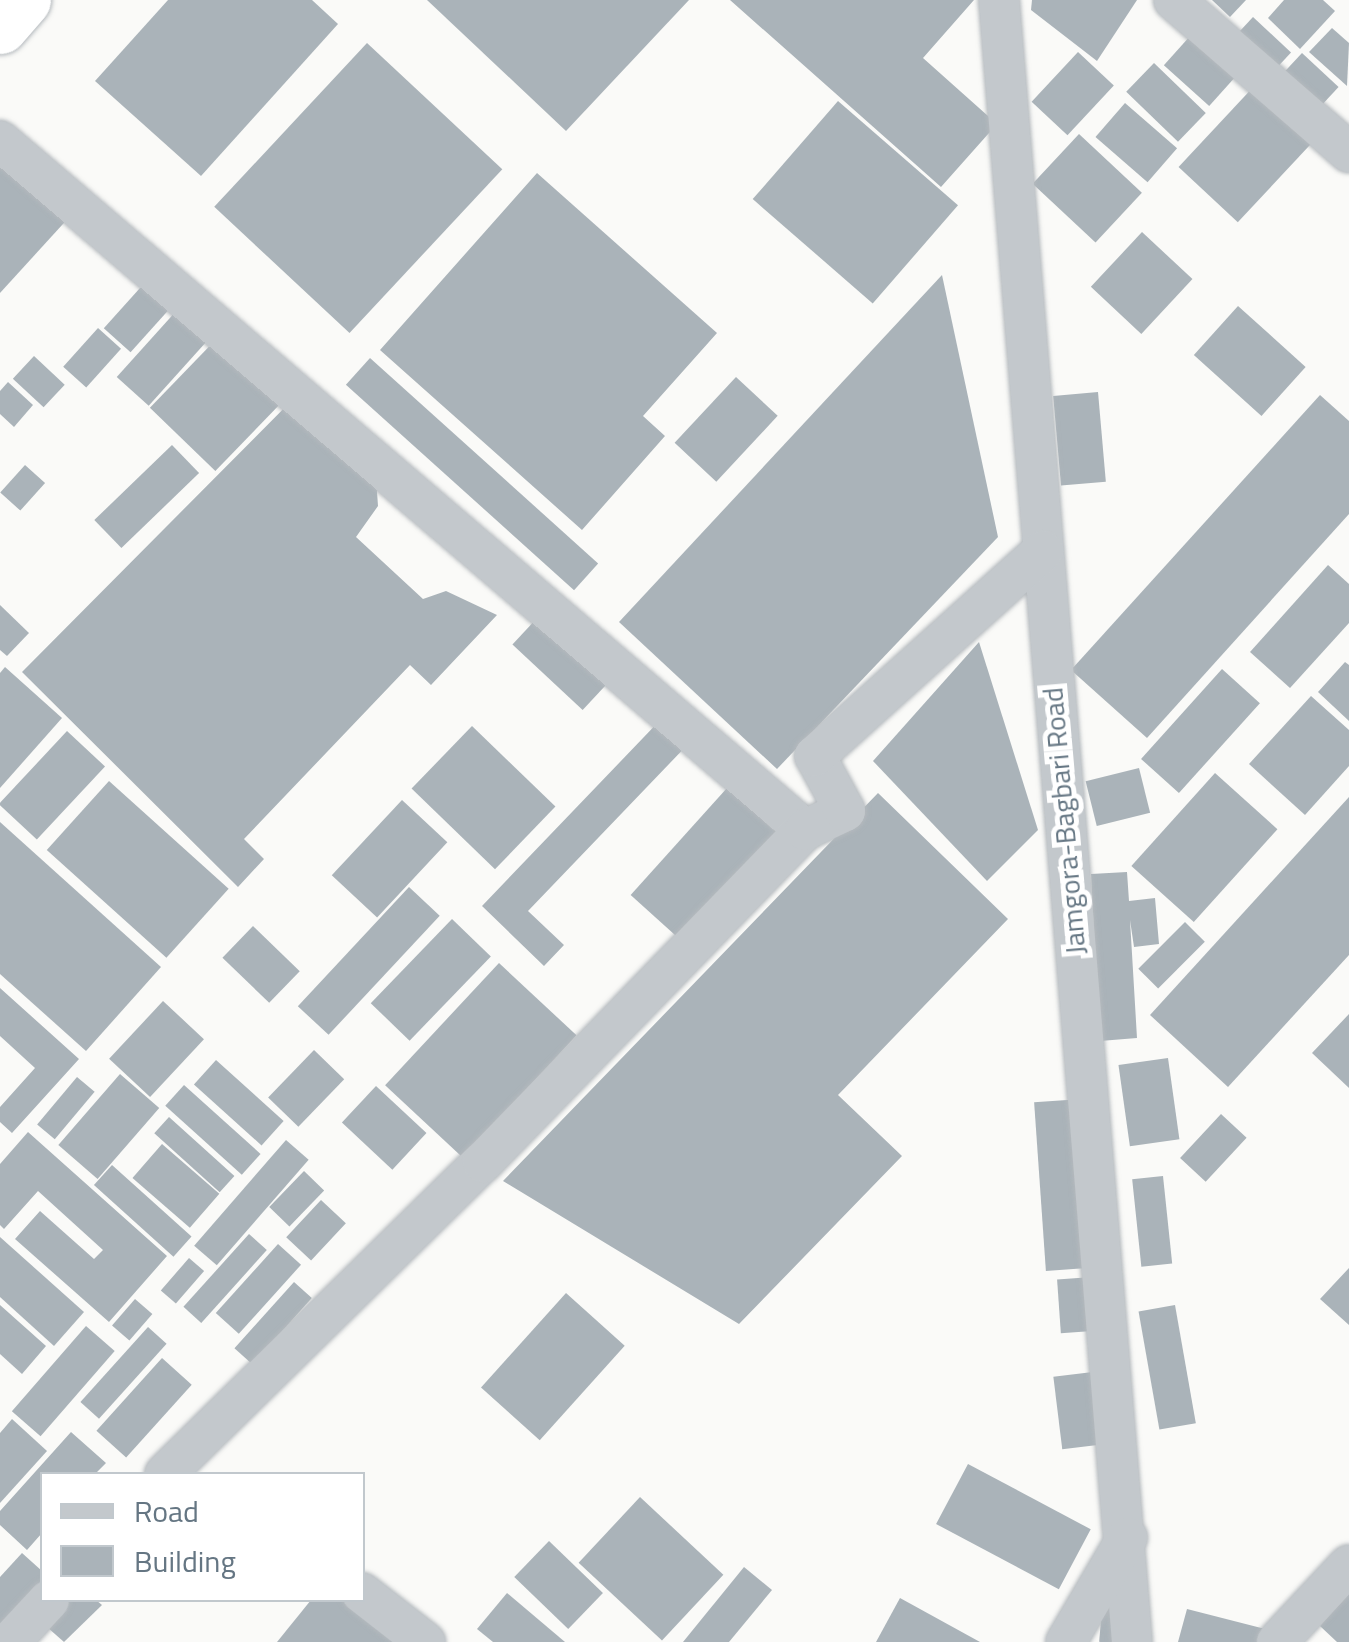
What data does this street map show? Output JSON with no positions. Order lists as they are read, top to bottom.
{
  "streets": {
    "street": ["Jamgora-Bagbari Road"]
  },
  "legend": ["Road", "Building"]
}
